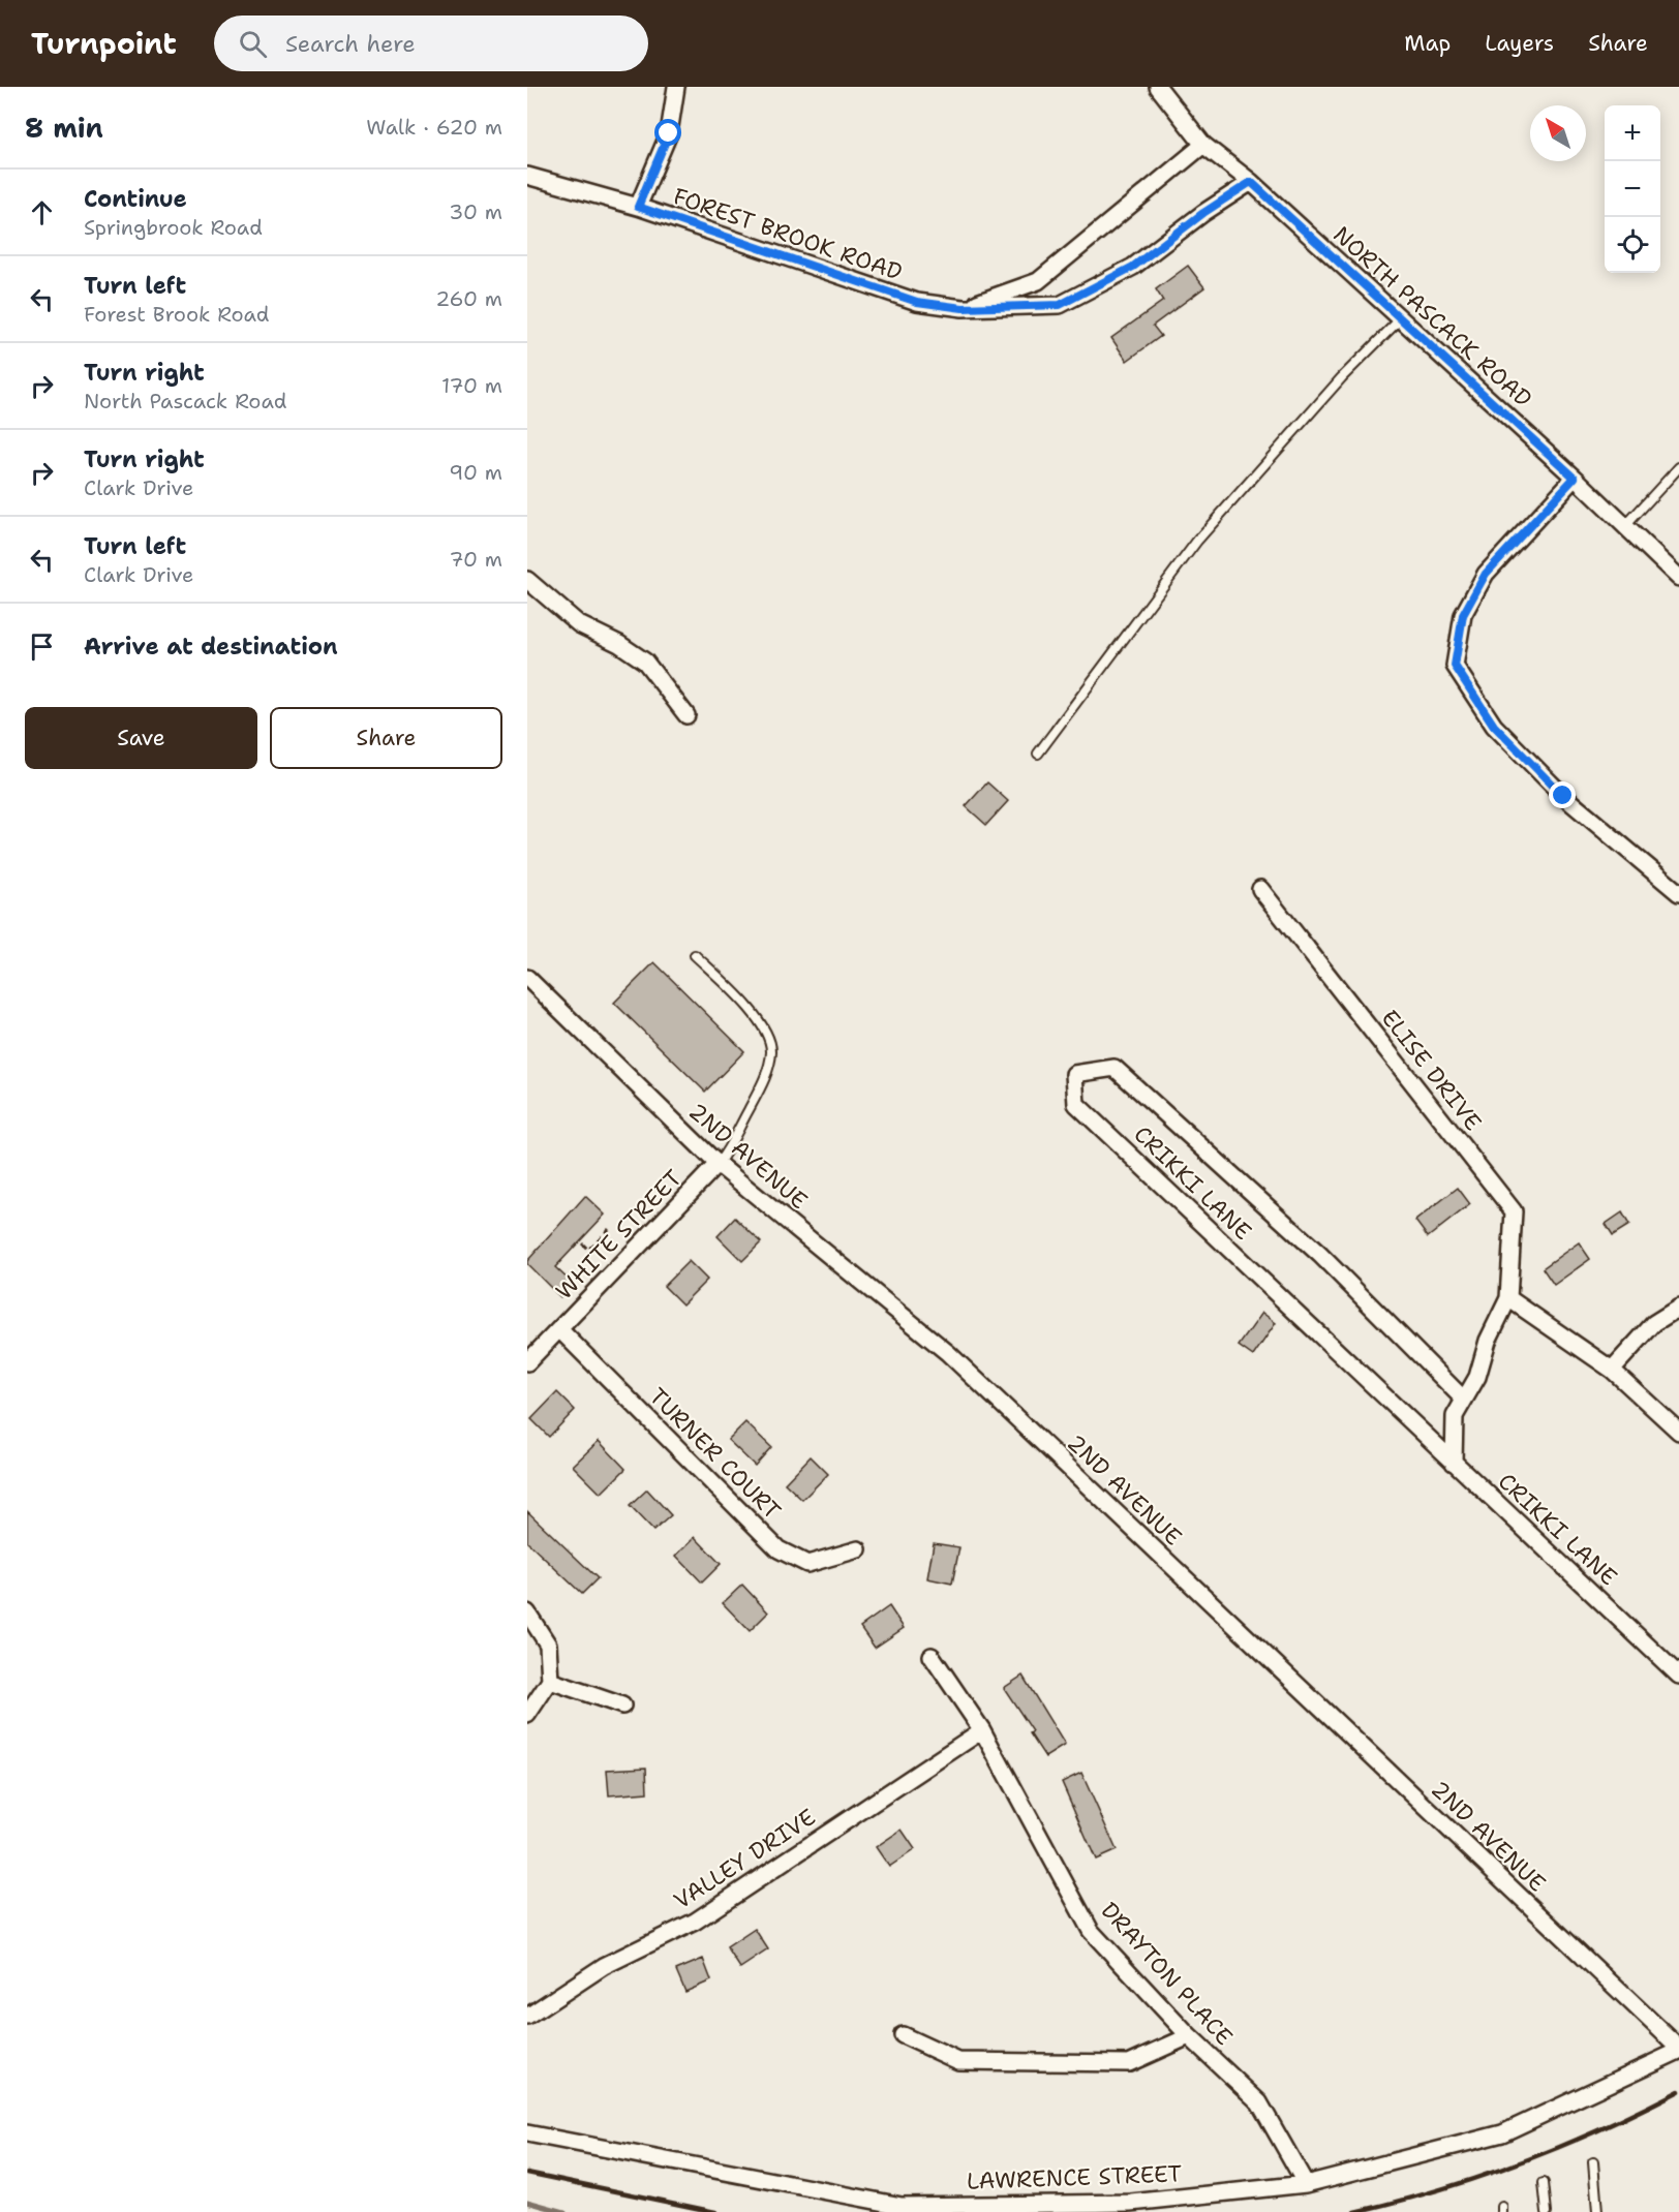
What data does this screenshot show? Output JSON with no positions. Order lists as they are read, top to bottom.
{
  "streets": {
    "street": [
      "FOREST BROOK ROAD",
      "NORTH PASCACK ROAD",
      "ELISE DRIVE",
      "2ND AVENUE",
      "CRIKKI LANE",
      "WHITE STREET",
      "TURNER COURT",
      "VALLEY DRIVE",
      "DRAYTON PLACE",
      "LAWRENCE STREET"
    ]
  },
  "crossings": [
    ["FOREST BROOK ROAD", "NORTH PASCACK ROAD"],
    ["ELISE DRIVE", "CRIKKI LANE"],
    ["2ND AVENUE", "WHITE STREET"],
    ["2ND AVENUE", "LAWRENCE STREET"],
    ["WHITE STREET", "TURNER COURT"],
    ["VALLEY DRIVE", "DRAYTON PLACE"],
    ["DRAYTON PLACE", "LAWRENCE STREET"]
  ],
  "north": "top left",
  "page": {
    "header": "Turnpoint",
    "search": "Search here",
    "nav": ["Map", "Layers", "Share"],
    "heading": ["8 min", "Walk · 620 m"],
    "map_buttons": ["+", "−"],
    "list": [
      ["Continue", "Springbrook Road", "30 m"],
      ["Turn left", "Forest Brook Road", "260 m"],
      ["Turn right", "North Pascack Road", "170 m"],
      ["Turn right", "Clark Drive", "90 m"],
      ["Turn left", "Clark Drive", "70 m"],
      "Arrive at destination"
    ],
    "buttons": ["Save", "Share"]
  }
}
